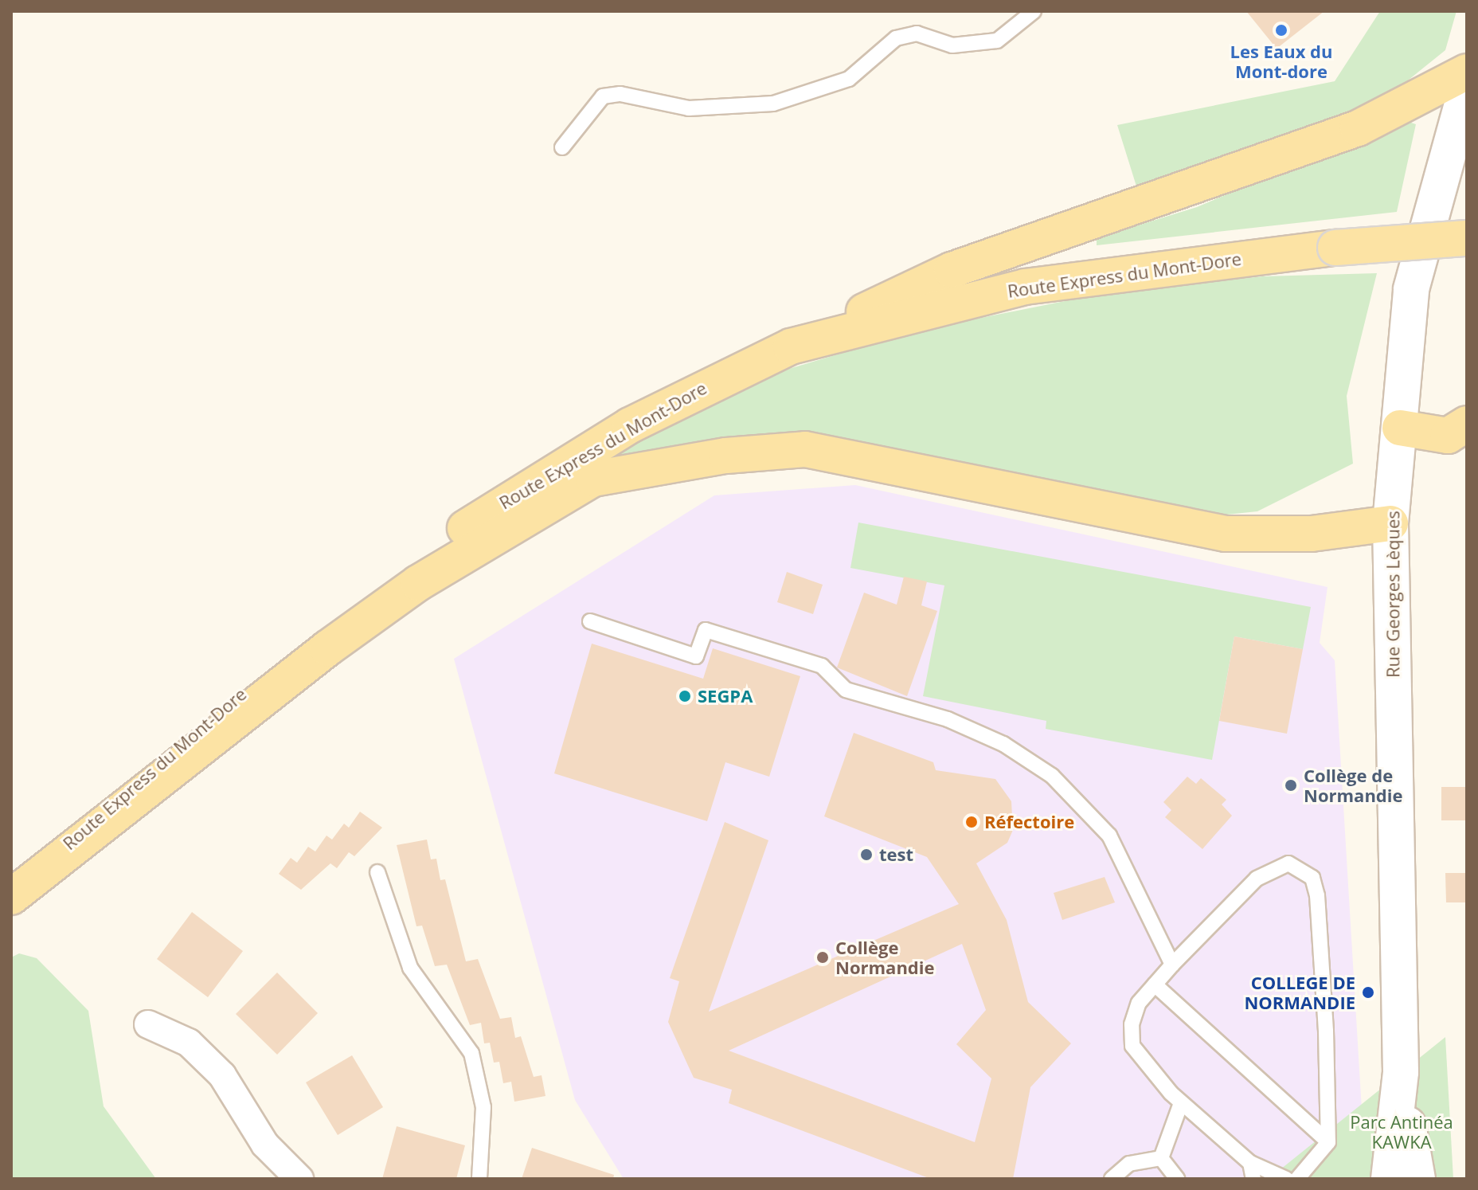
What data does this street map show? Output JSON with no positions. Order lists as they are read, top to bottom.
{
  "streets": {
    "main road": ["Route Express du Mont-Dore", "Rue Georges Lèques"]
  },
  "parks": ["Parc Antinéa KAWKA"],
  "places": [
    "Les Eaux du Mont-dore",
    "SEGPA",
    "Collège de Normandie",
    "Réfectoire",
    "test",
    "Collège Normandie",
    "COLLEGE DE NORMANDIE"
  ]
}
